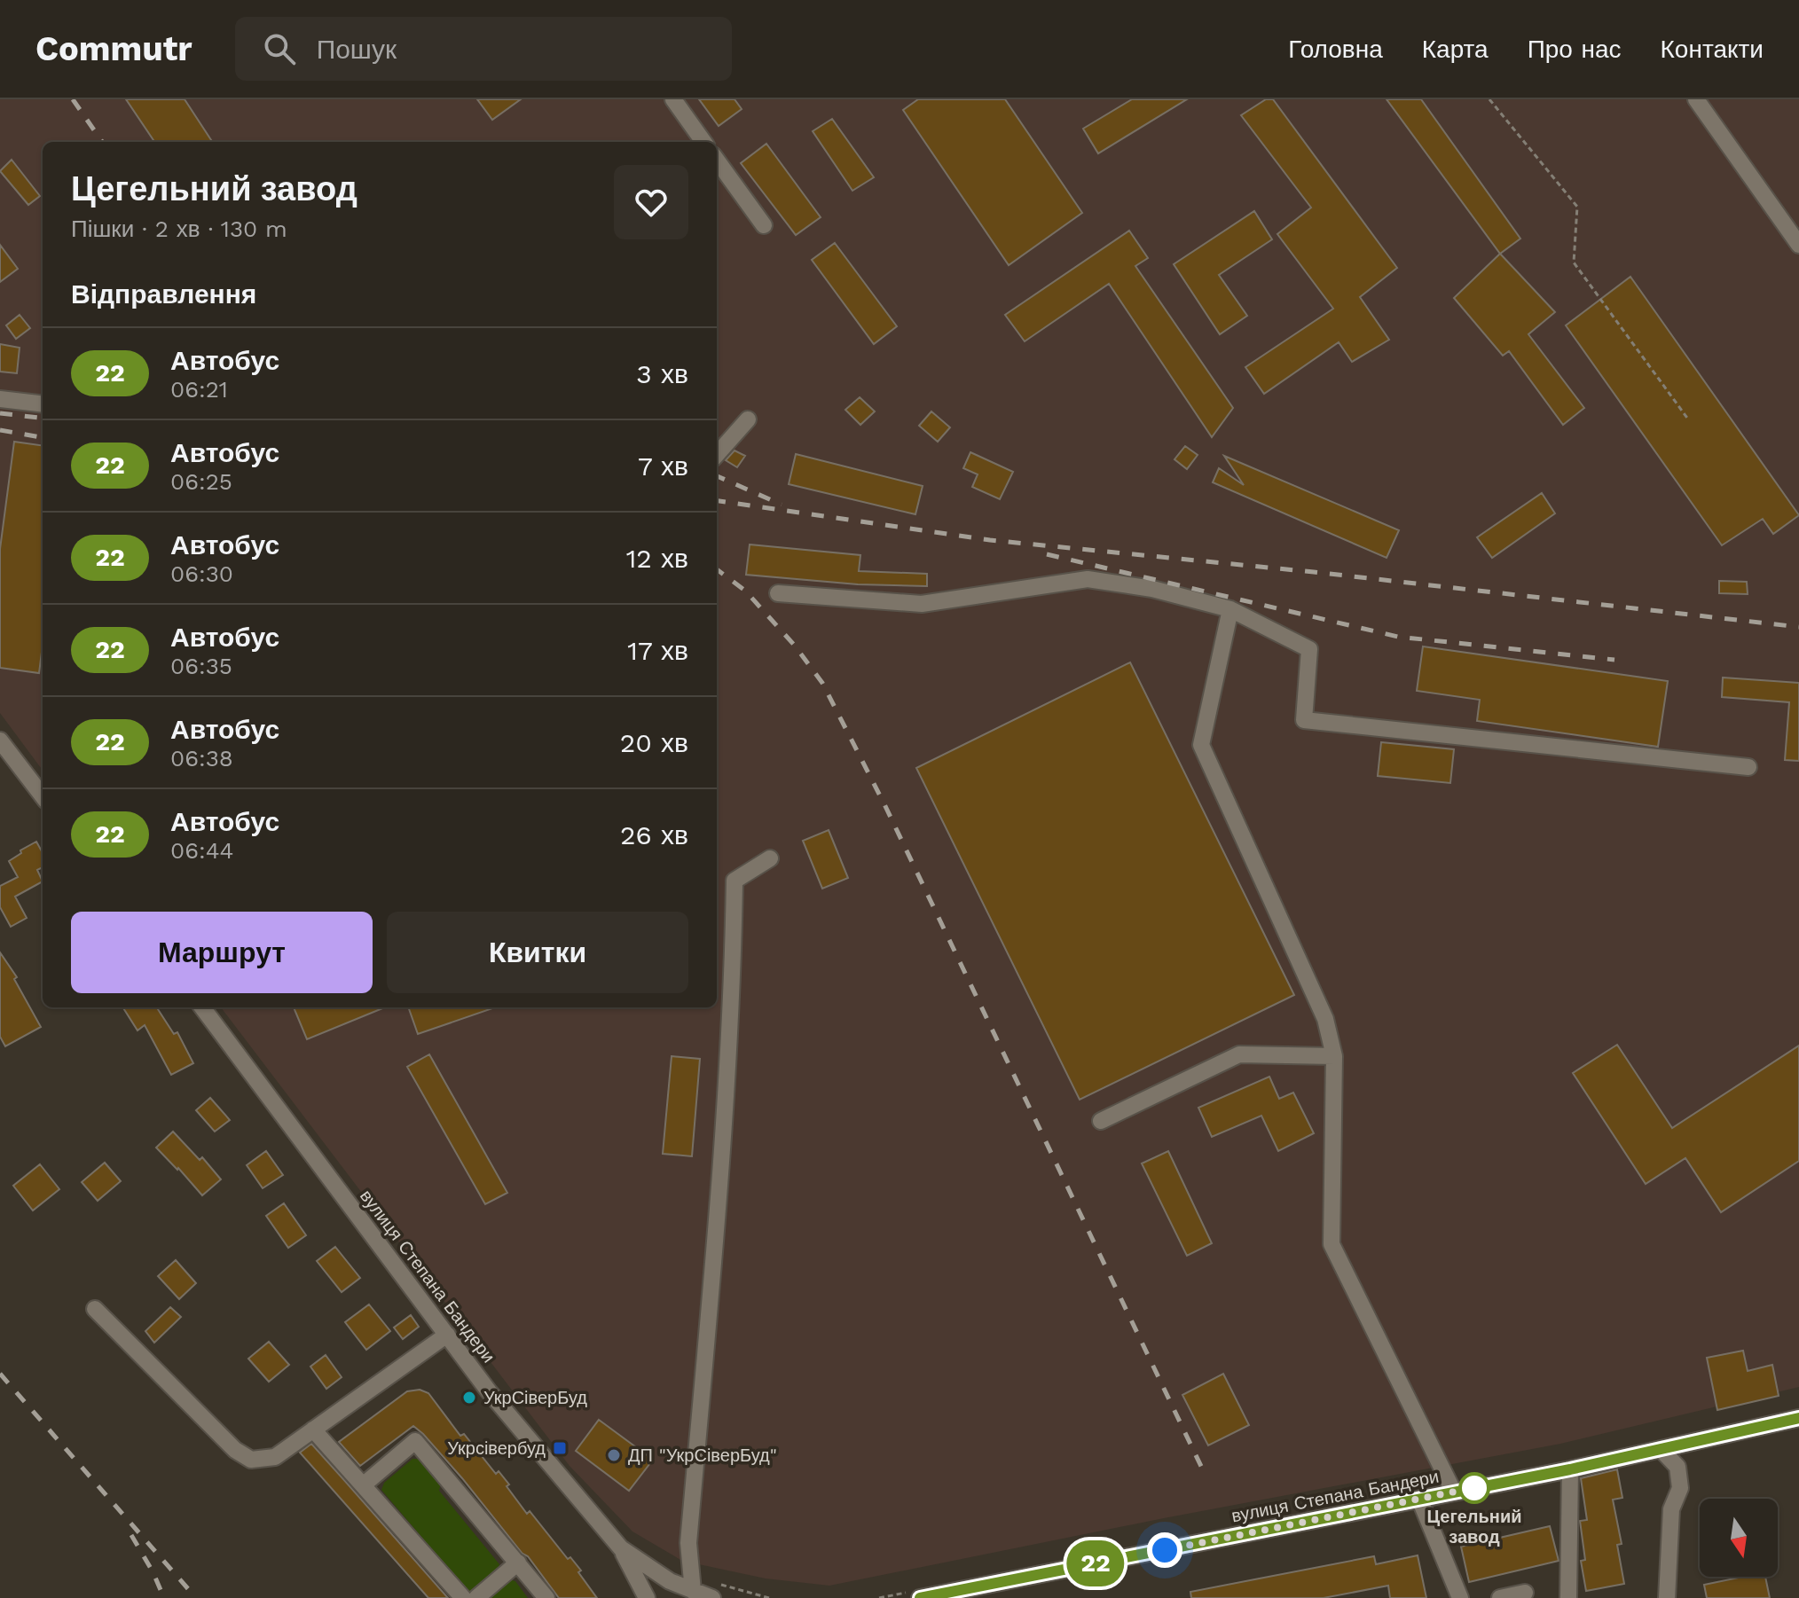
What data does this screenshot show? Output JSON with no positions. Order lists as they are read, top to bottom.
{
  "streets": {
    "street": ["вулиця Степана Бандери"]
  },
  "places": {
    "other": ["УкрСіверБуд", "ДП \"УкрСіверБуд\"", "Цегельний завод"],
    "transit": ["Укрсівербуд"]
  },
  "lines": ["bus line 22"],
  "north": "bottom",
  "page": {
    "header": "Commutr",
    "search": "Пошук",
    "nav": [
      "Головна",
      "Карта",
      "Про нас",
      "Контакти"
    ],
    "on_map": "22",
    "heading": [
      ["Цегельний завод", "Пішки · 2 хв · 130 m"],
      "Відправлення"
    ],
    "list": [
      {
        "mark": "22",
        "name": "Автобус",
        "note": "06:21",
        "value": "3 хв"
      },
      {
        "mark": "22",
        "name": "Автобус",
        "note": "06:25",
        "value": "7 хв"
      },
      {
        "mark": "22",
        "name": "Автобус",
        "note": "06:30",
        "value": "12 хв"
      },
      {
        "mark": "22",
        "name": "Автобус",
        "note": "06:35",
        "value": "17 хв"
      },
      {
        "mark": "22",
        "name": "Автобус",
        "note": "06:38",
        "value": "20 хв"
      },
      {
        "mark": "22",
        "name": "Автобус",
        "note": "06:44",
        "value": "26 хв"
      }
    ],
    "buttons": ["Маршрут", "Квитки"]
  }
}
